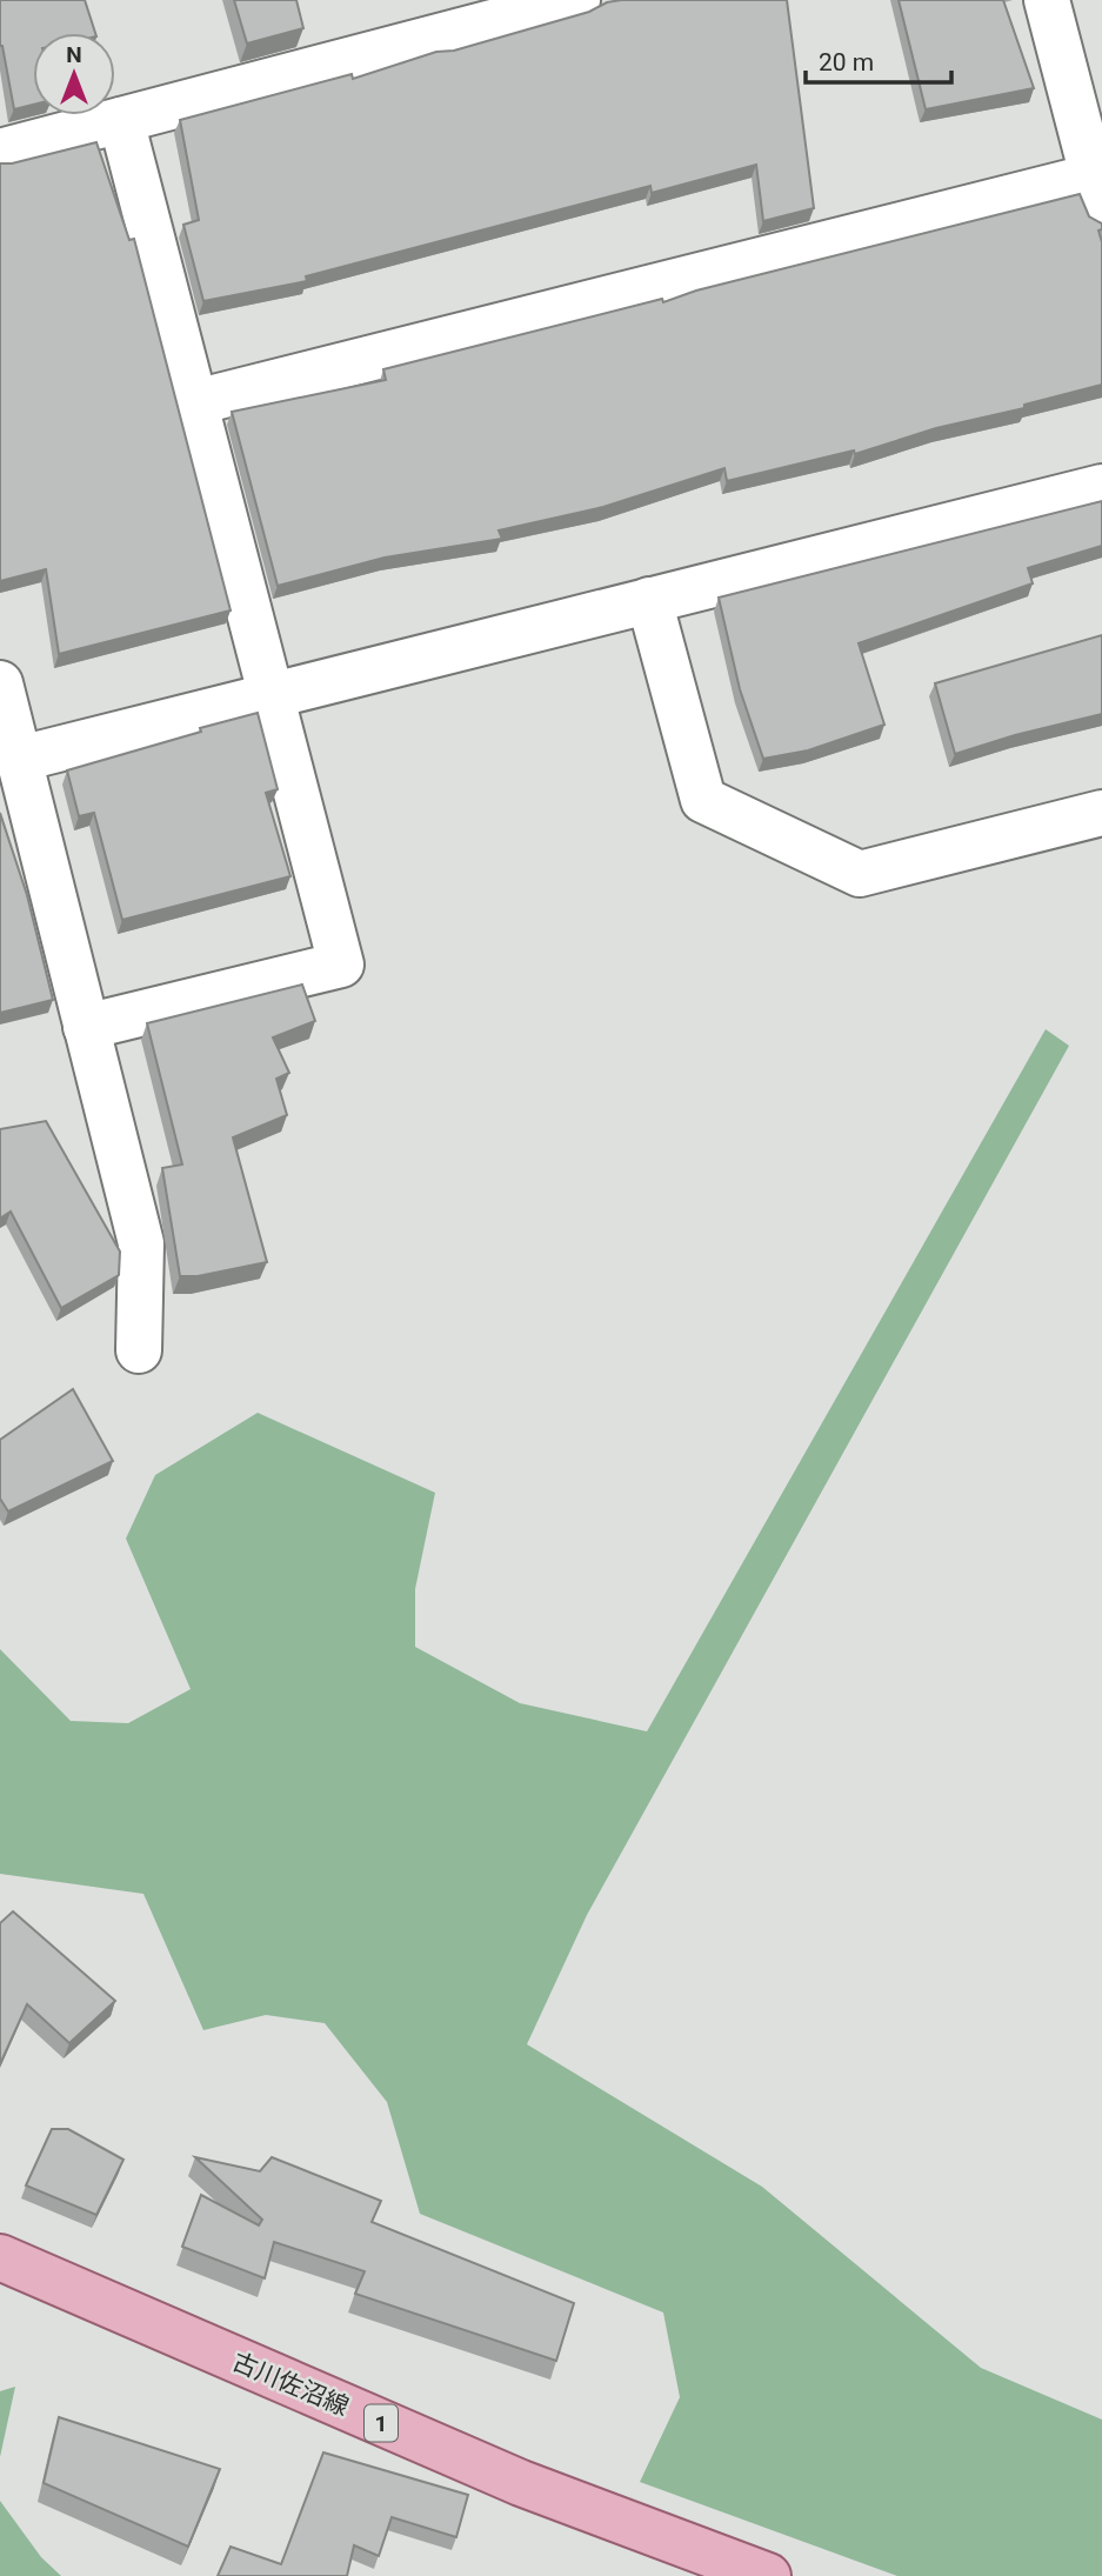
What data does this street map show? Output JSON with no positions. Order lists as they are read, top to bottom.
{
  "streets": {
    "main road": ["古川佐沼線", "1"]
  },
  "scale_bar": "20 m",
  "north": "top"
}
